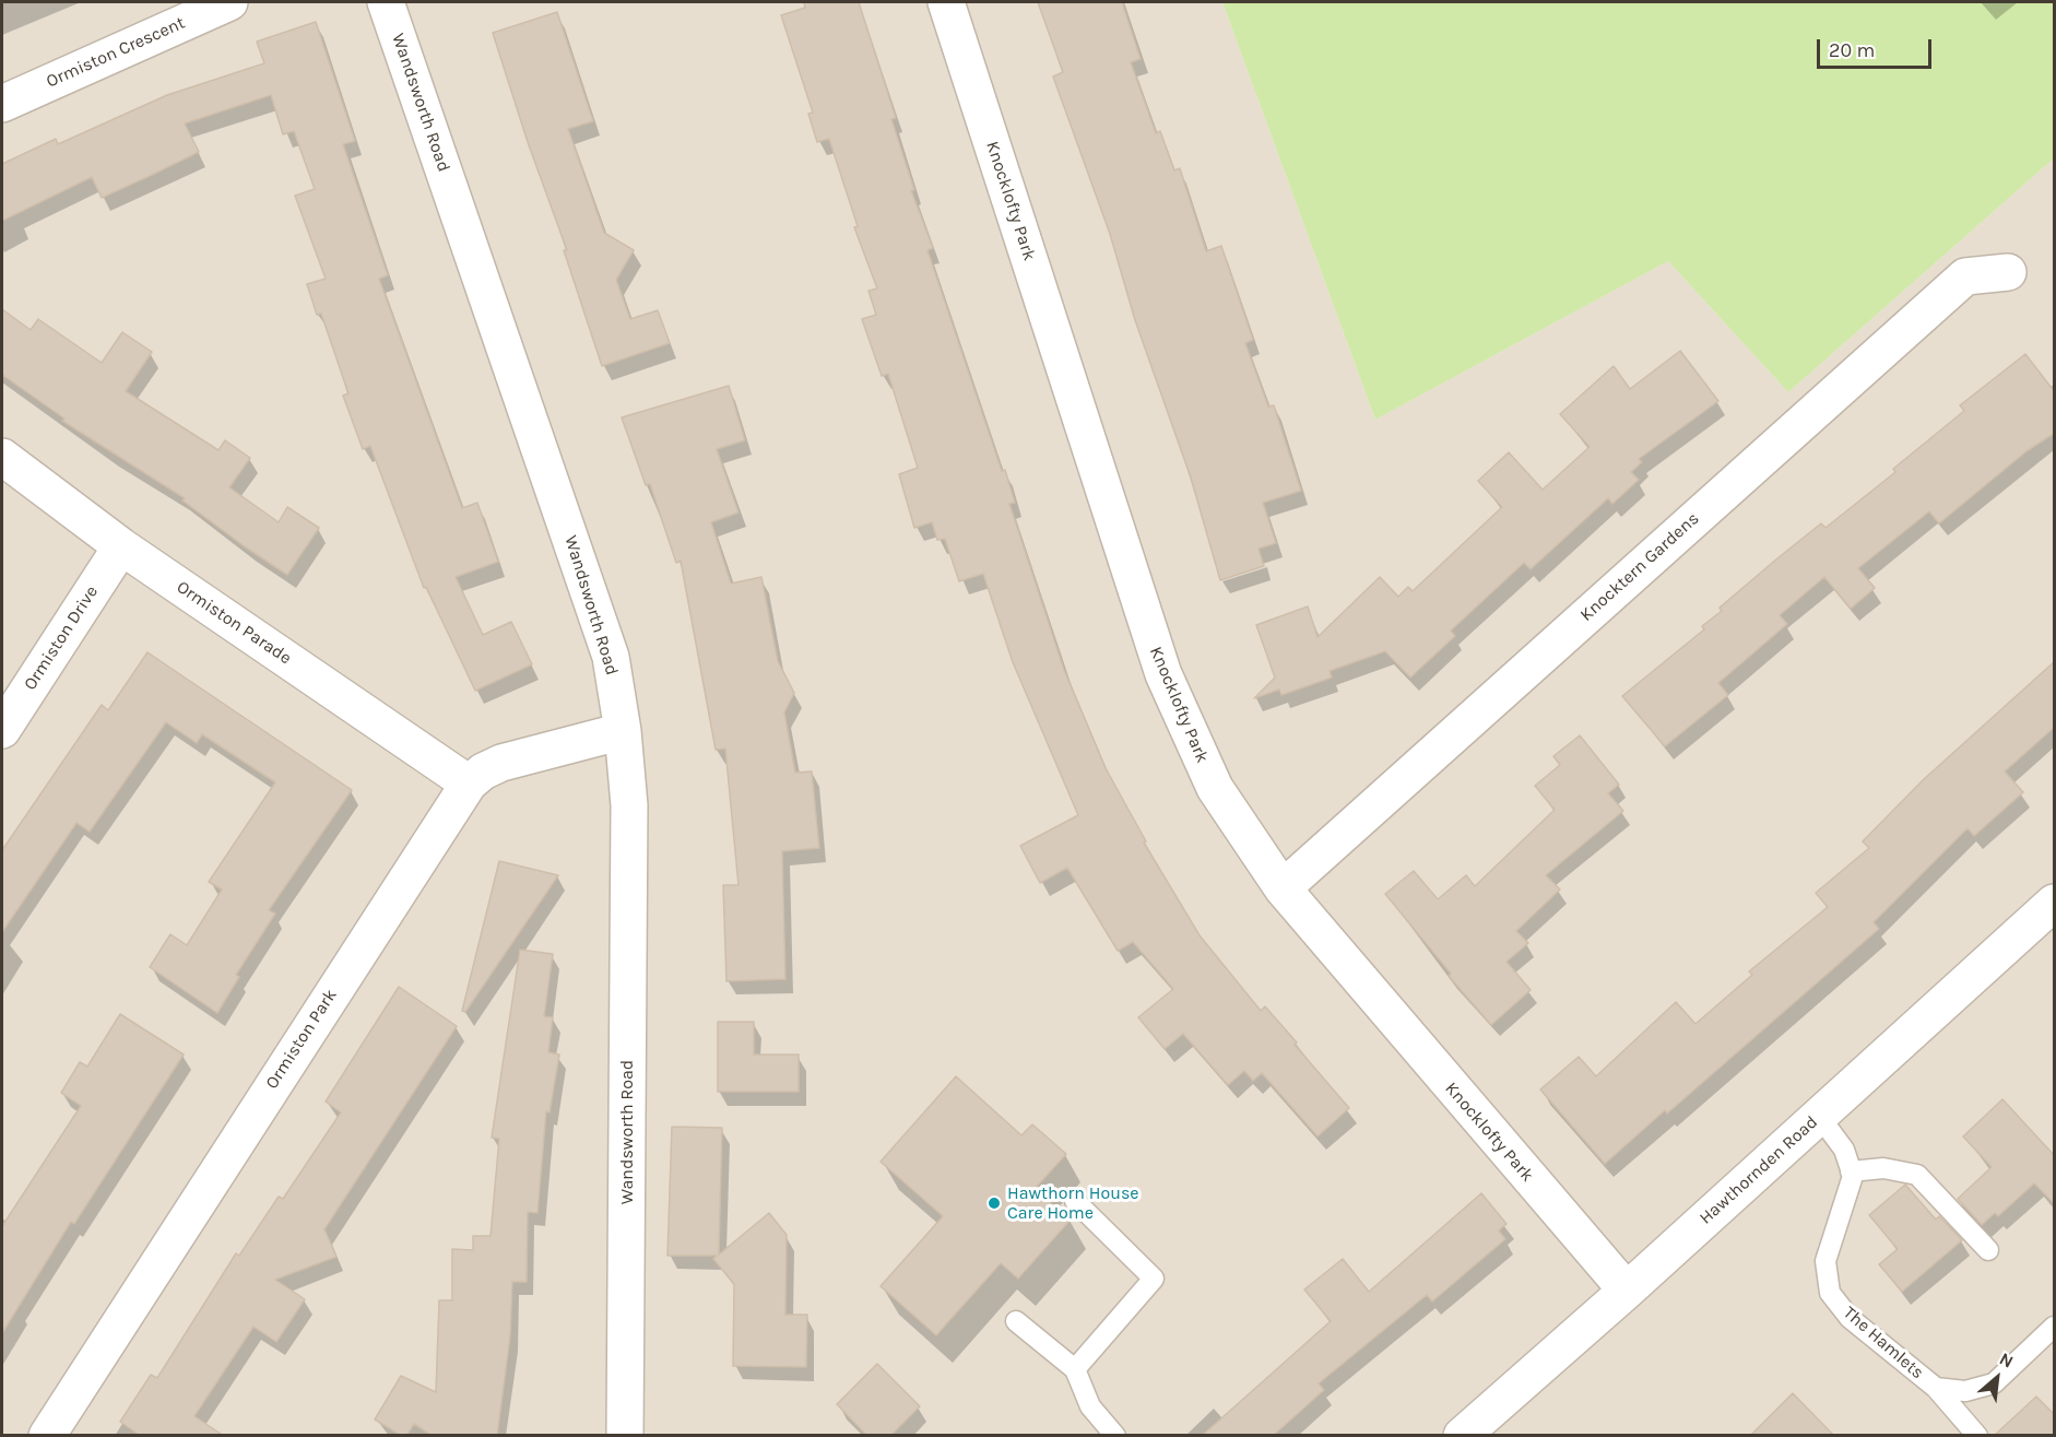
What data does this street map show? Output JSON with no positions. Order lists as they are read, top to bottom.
{
  "streets": {
    "street": [
      "Ormiston Crescent",
      "Wandsworth Road",
      "Knocklofty Park",
      "Knocktern Gardens",
      "Ormiston Parade",
      "Ormiston Drive",
      "Ormiston Park",
      "Hawthornden Road"
    ],
    "lane": ["The Hamlets"]
  },
  "crossings": [
    ["Wandsworth Road", "Ormiston Park"],
    ["Knocklofty Park", "Knocktern Gardens"],
    ["Knocklofty Park", "Hawthornden Road"],
    ["Ormiston Parade", "Ormiston Drive"],
    ["Ormiston Parade", "Ormiston Park"]
  ],
  "places": ["Hawthorn House Care Home"],
  "scale_bar": "20 m",
  "north": "top right"
}
